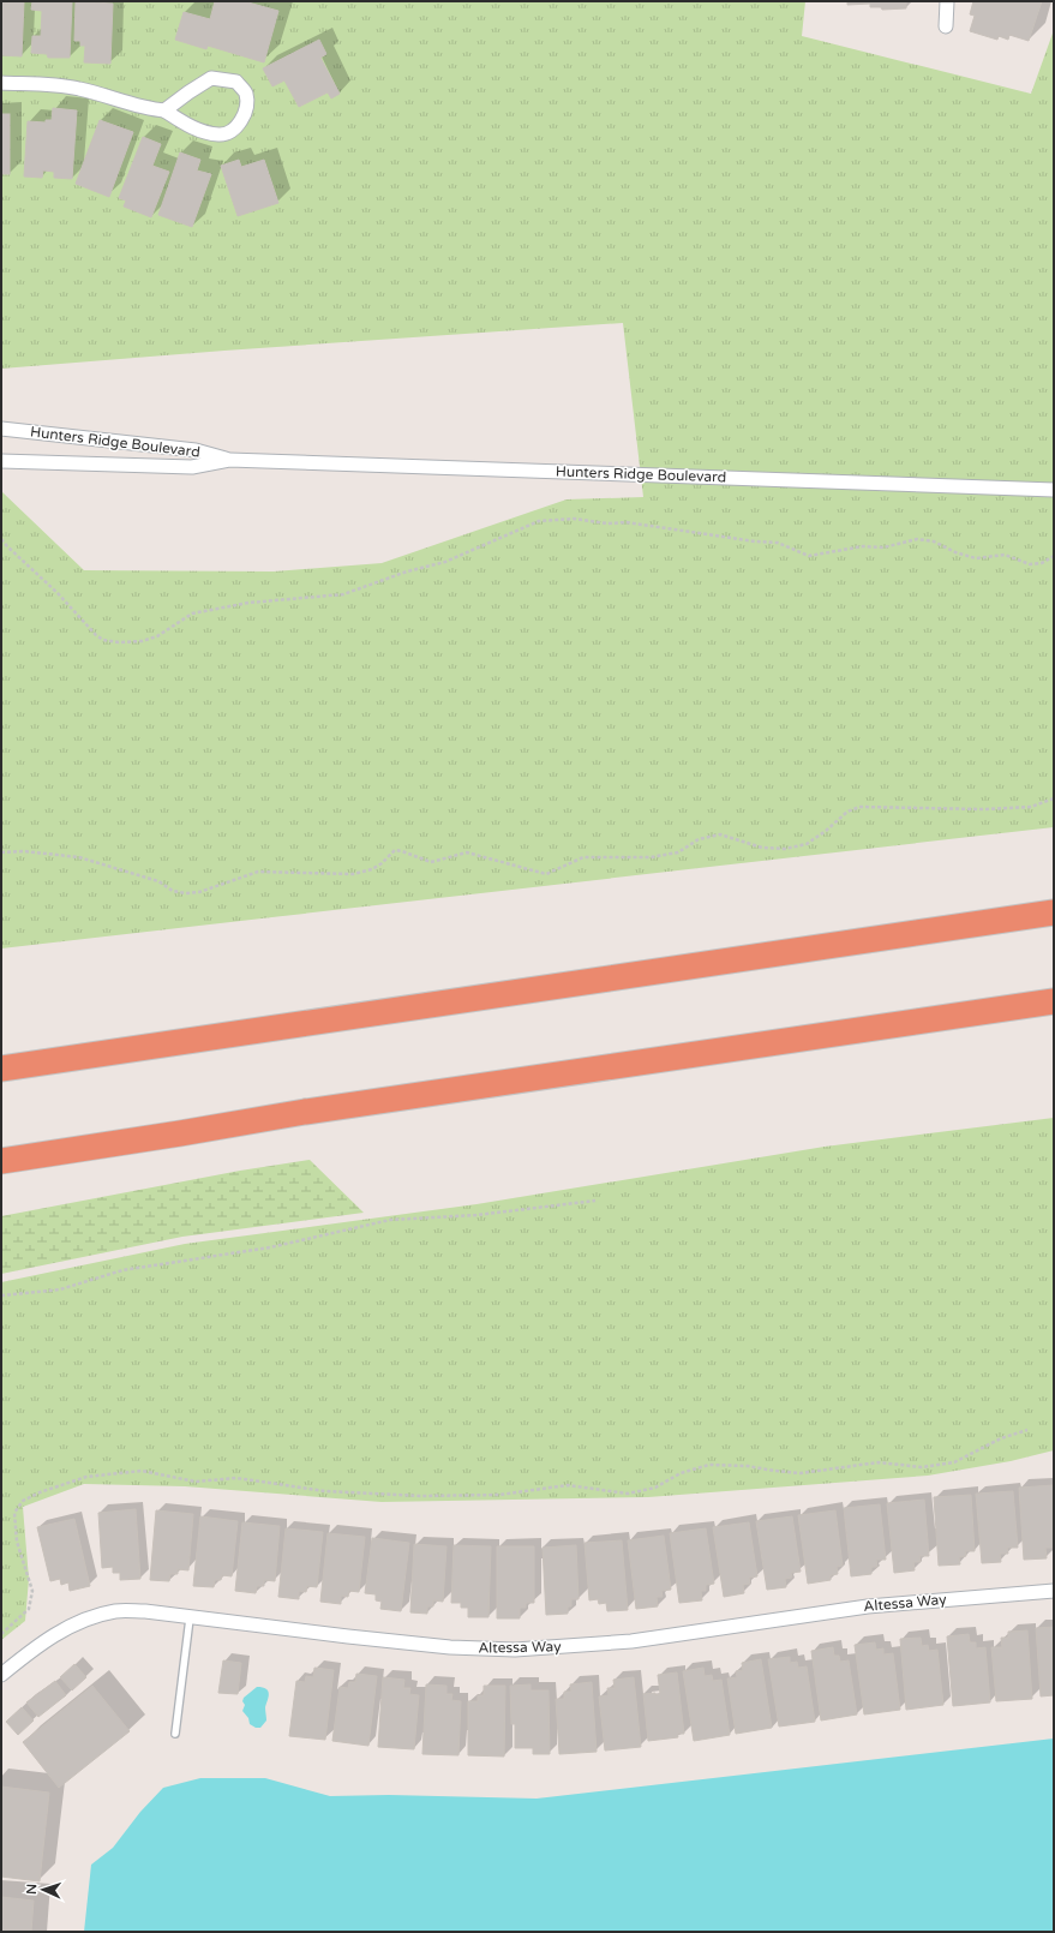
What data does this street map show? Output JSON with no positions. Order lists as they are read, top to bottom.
{
  "streets": {
    "street": ["Hunters Ridge Boulevard", "Altessa Way"]
  },
  "north": "left"
}
